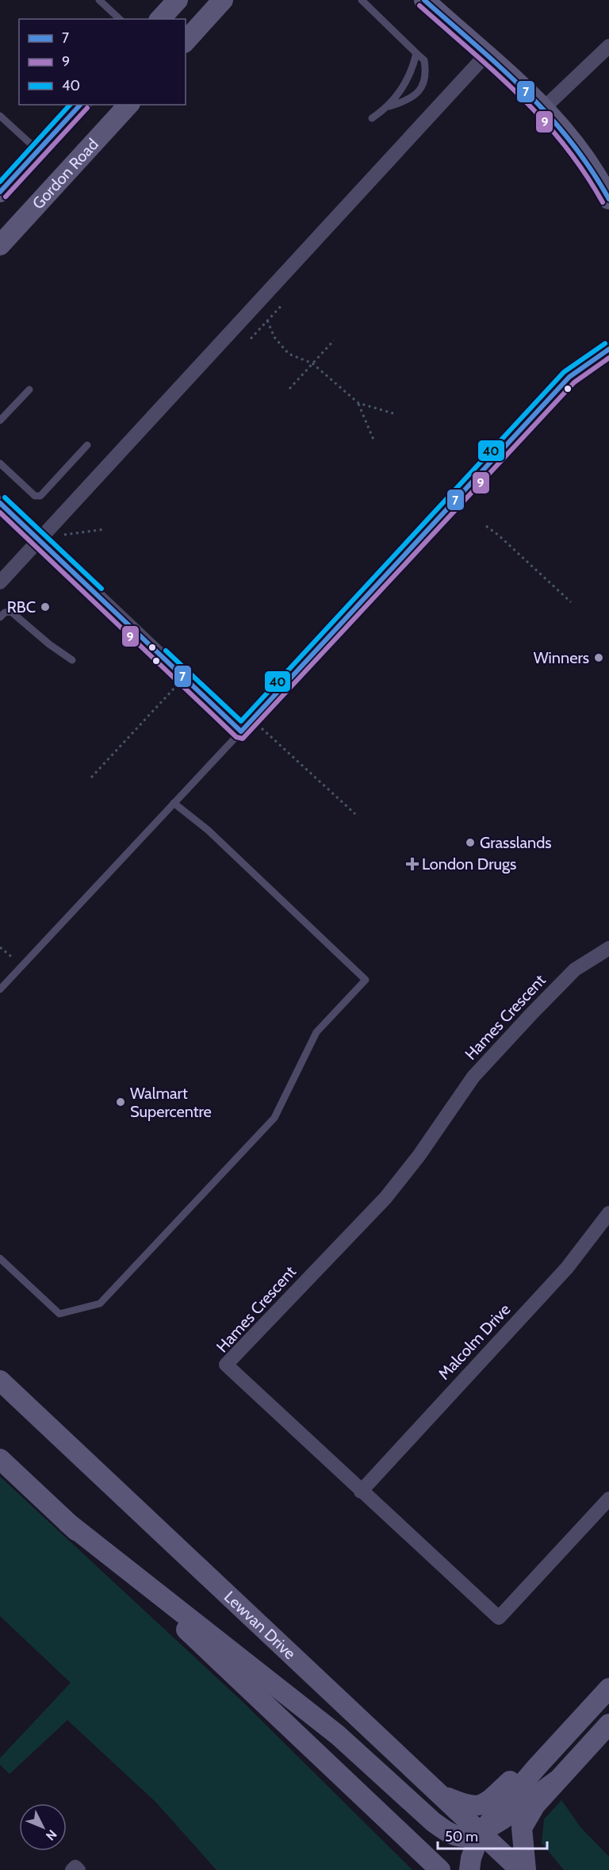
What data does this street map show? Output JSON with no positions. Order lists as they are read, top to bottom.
{
  "streets": {
    "main road": ["Gordon Road", "Lewvan Drive"],
    "street": ["Hames Crescent", "Malcolm Drive"]
  },
  "crossings": [
    ["Hames Crescent", "Malcolm Drive"]
  ],
  "places": {
    "other": [
      "RBC",
      "Winners",
      "Grasslands",
      "Walmart Supercentre"
    ],
    "health": ["London Drugs"]
  },
  "lines": ["transit line 7", "transit line 9", "transit line 40"],
  "legend": ["7", "9", "40"],
  "scale_bar": "50 m",
  "north": "bottom right"
}
